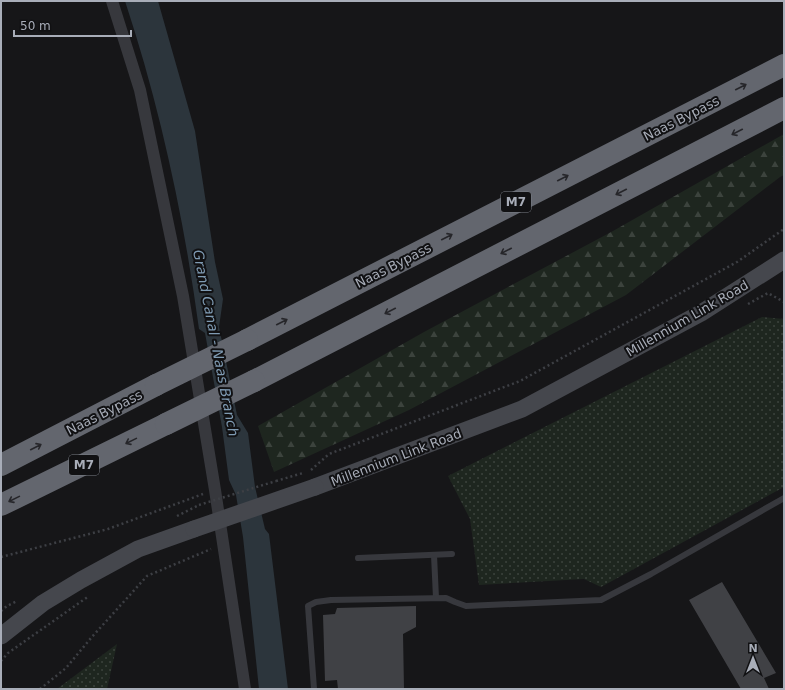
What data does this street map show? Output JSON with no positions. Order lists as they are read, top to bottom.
{
  "streets": {
    "highway": ["Naas Bypass", "M7"],
    "main road": ["Millennium Link Road"]
  },
  "water": ["Grand Canal - Naas Branch"],
  "scale_bar": "50 m",
  "north": "top"
}
